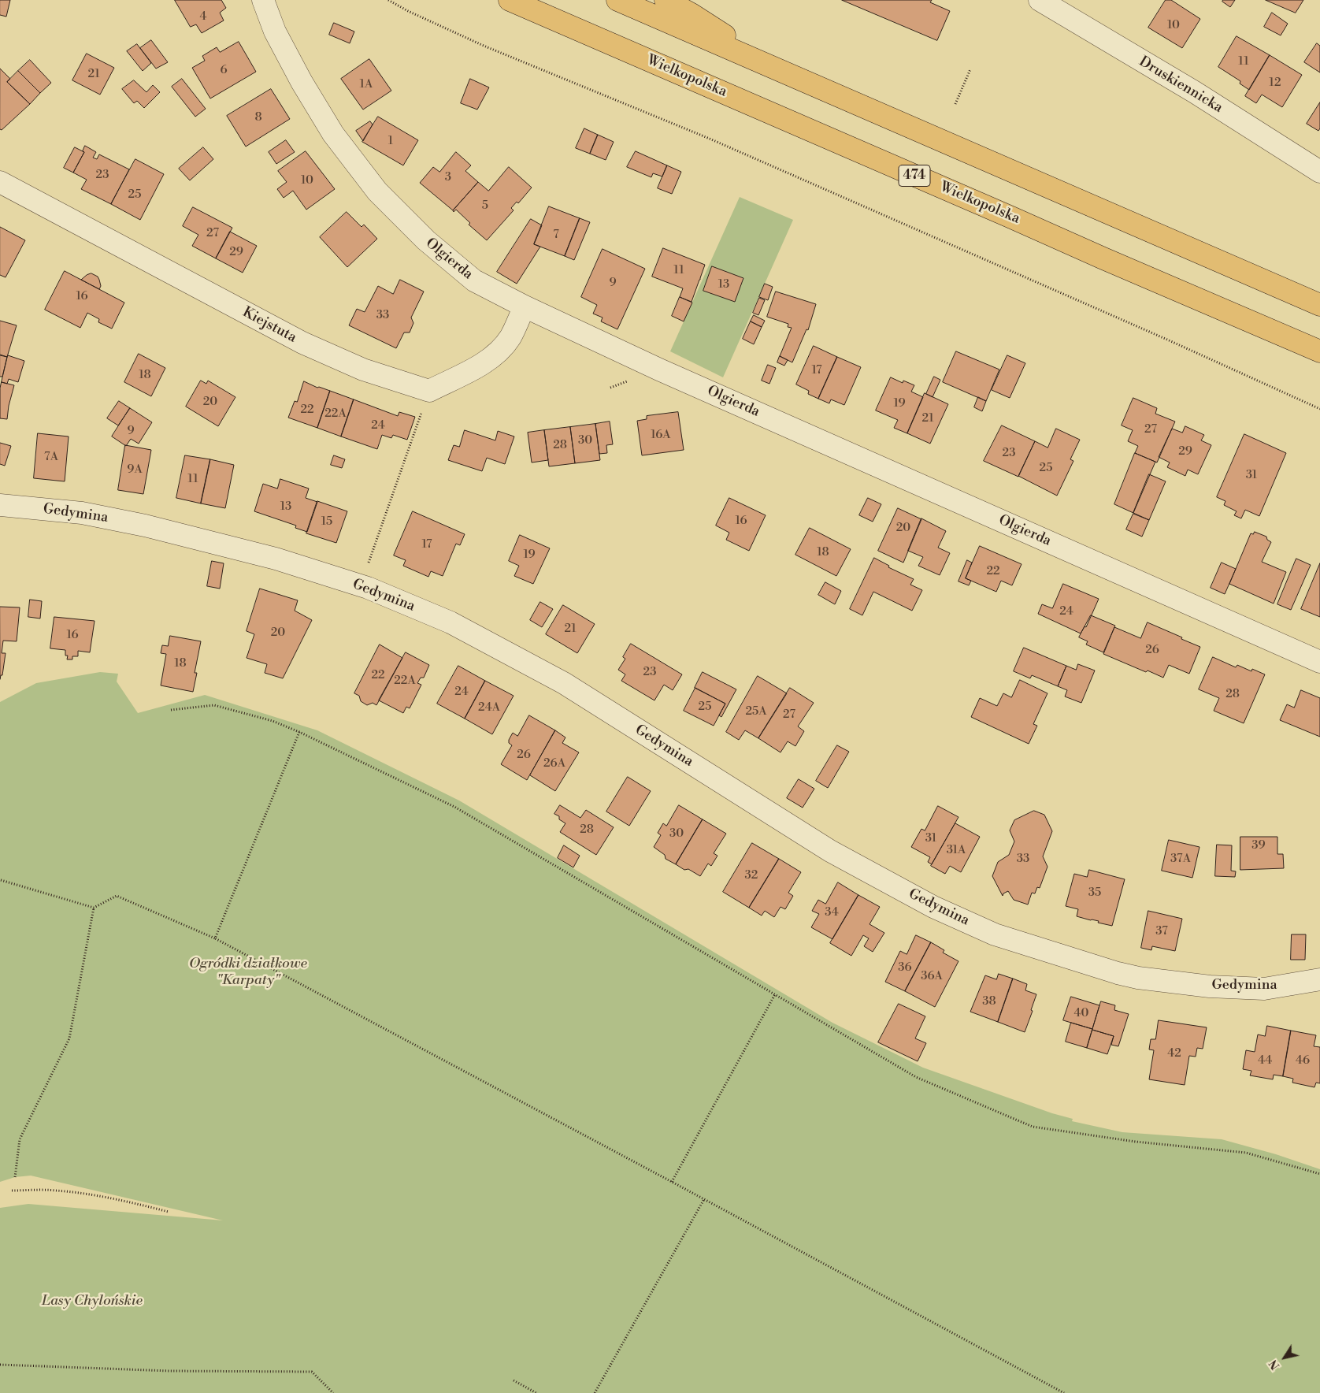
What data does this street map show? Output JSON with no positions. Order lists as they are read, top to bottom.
{
  "streets": {
    "main road": ["Wielkopolska", "474"],
    "street": [
      "Druskiennicka",
      "Olgierda",
      "Kiejstuta",
      "Gedymina"
    ]
  },
  "parks": ["Ogródki działkowe \"Karpaty\"", "Lasy Chylońskie"],
  "house_numbers": [
    "4",
    "10",
    "11",
    "6",
    "21",
    "12",
    "1A",
    "8",
    "1",
    "23",
    "3",
    "10",
    "25",
    "5",
    "27",
    "7",
    "29",
    "11",
    "9",
    "13",
    "16",
    "33",
    "17",
    "18",
    "20",
    "19",
    "22",
    "22A",
    "21",
    "24",
    "27",
    "9",
    "16A",
    "30",
    "28",
    "29",
    "23",
    "7A",
    "25",
    "9A",
    "31",
    "11",
    "13",
    "16",
    "15",
    "20",
    "17",
    "18",
    "19",
    "22",
    "24",
    "21",
    "20",
    "16",
    "26",
    "18",
    "23",
    "22",
    "22A",
    "24",
    "28",
    "25",
    "24A",
    "25A",
    "27",
    "26",
    "26A",
    "28",
    "30",
    "31",
    "39",
    "31A",
    "33",
    "37A",
    "32",
    "35",
    "34",
    "37",
    "36",
    "36A",
    "38",
    "40",
    "42",
    "44",
    "46"
  ],
  "north": "bottom left"
}
